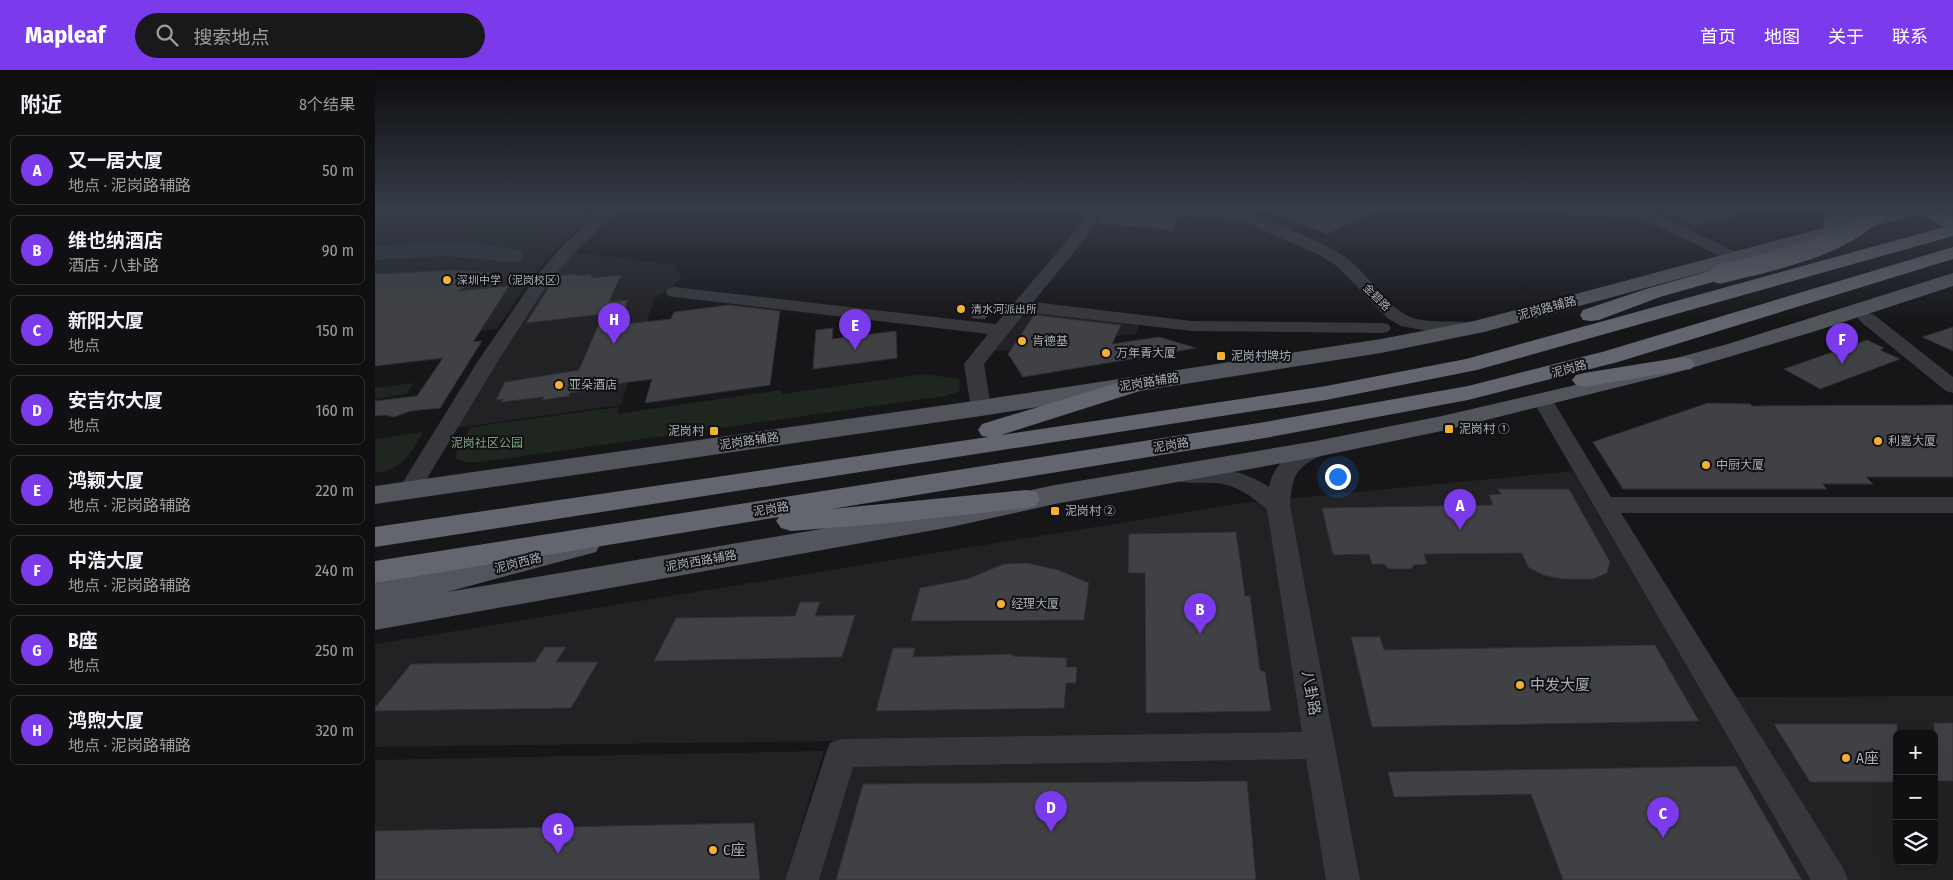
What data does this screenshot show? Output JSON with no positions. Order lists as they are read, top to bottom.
{
  "streets": {
    "highway": ["泥岗路"],
    "main road": ["泥岗路辅路", "泥岗西路辅路", "泥岗西路"],
    "street": ["金碧路", "八卦路"]
  },
  "crossings": [
    ["金碧路", "泥岗路辅路"],
    ["泥岗路", "泥岗西路"]
  ],
  "parks": ["泥岗社区公园"],
  "places": {
    "other": [
      "深圳中学（泥岗校区）",
      "清水河派出所",
      "肯德基",
      "万年青大厦",
      "亚朵酒店",
      "利嘉大厦",
      "中厨大厦",
      "经理大厦",
      "中发大厦",
      "A座",
      "C座"
    ],
    "transit": [
      "泥岗村牌坊",
      "泥岗村 ①",
      "泥岗村",
      "泥岗村 ②"
    ]
  },
  "page": {
    "header": "Mapleaf",
    "search": "搜索地点",
    "nav": [
      "首页",
      "地图",
      "关于",
      "联系"
    ],
    "heading": ["附近", "8个结果"],
    "list": [
      {
        "mark": "A",
        "name": "又一居大厦",
        "note": "地点 · 泥岗路辅路",
        "value": "50 m"
      },
      {
        "mark": "B",
        "name": "维也纳酒店",
        "note": "酒店 · 八卦路",
        "value": "90 m"
      },
      {
        "mark": "C",
        "name": "新阳大厦",
        "note": "地点",
        "value": "150 m"
      },
      {
        "mark": "D",
        "name": "安吉尔大厦",
        "note": "地点",
        "value": "160 m"
      },
      {
        "mark": "E",
        "name": "鸿颖大厦",
        "note": "地点 · 泥岗路辅路",
        "value": "220 m"
      },
      {
        "mark": "F",
        "name": "中浩大厦",
        "note": "地点 · 泥岗路辅路",
        "value": "240 m"
      },
      {
        "mark": "G",
        "name": "B座",
        "note": "地点",
        "value": "250 m"
      },
      {
        "mark": "H",
        "name": "鸿煦大厦",
        "note": "地点 · 泥岗路辅路",
        "value": "320 m"
      }
    ],
    "pins": [
      "H",
      "E",
      "F",
      "A",
      "B",
      "D",
      "C",
      "G"
    ],
    "map_buttons": ["+", "−"]
  }
}
